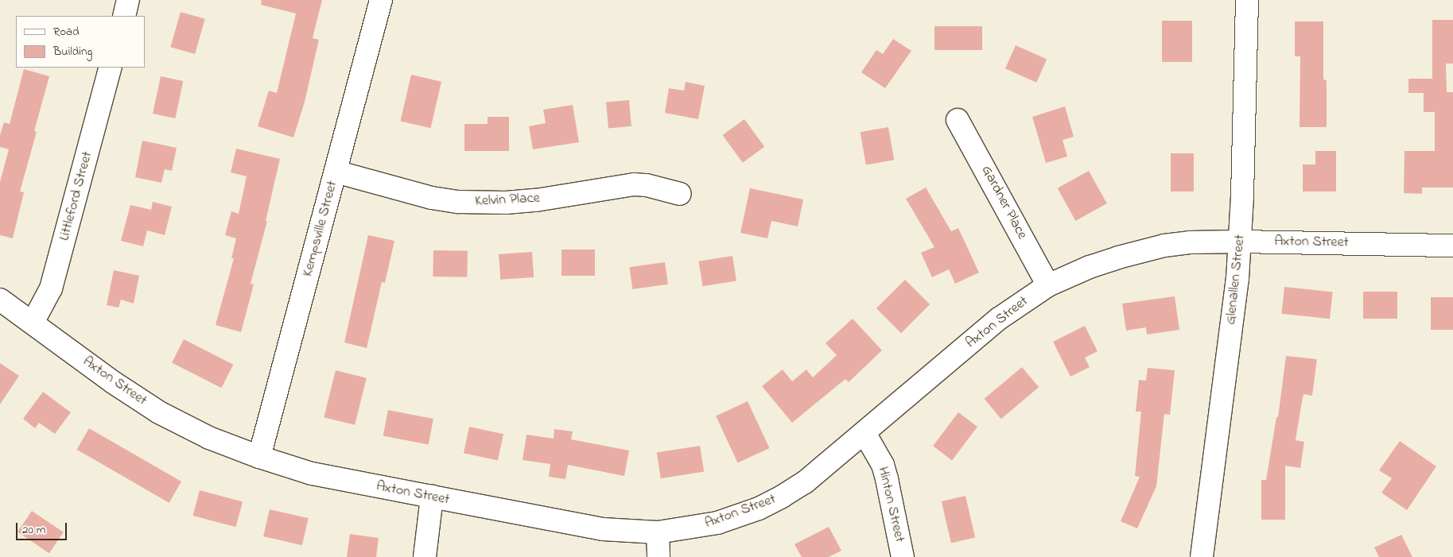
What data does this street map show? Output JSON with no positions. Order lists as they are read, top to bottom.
{
  "streets": {
    "street": [
      "Littleford Street",
      "Kelvin Place",
      "Gardner Place",
      "Kempsville Street",
      "Axton Street",
      "Glenallen Street",
      "Hinton Street"
    ]
  },
  "crossings": [
    ["Littleford Street", "Axton Street"],
    ["Kelvin Place", "Kempsville Street"],
    ["Gardner Place", "Axton Street"],
    ["Kempsville Street", "Axton Street"],
    ["Axton Street", "Glenallen Street"],
    ["Axton Street", "Hinton Street"]
  ],
  "legend": ["Road", "Building"],
  "scale_bar": "20 m"
}
